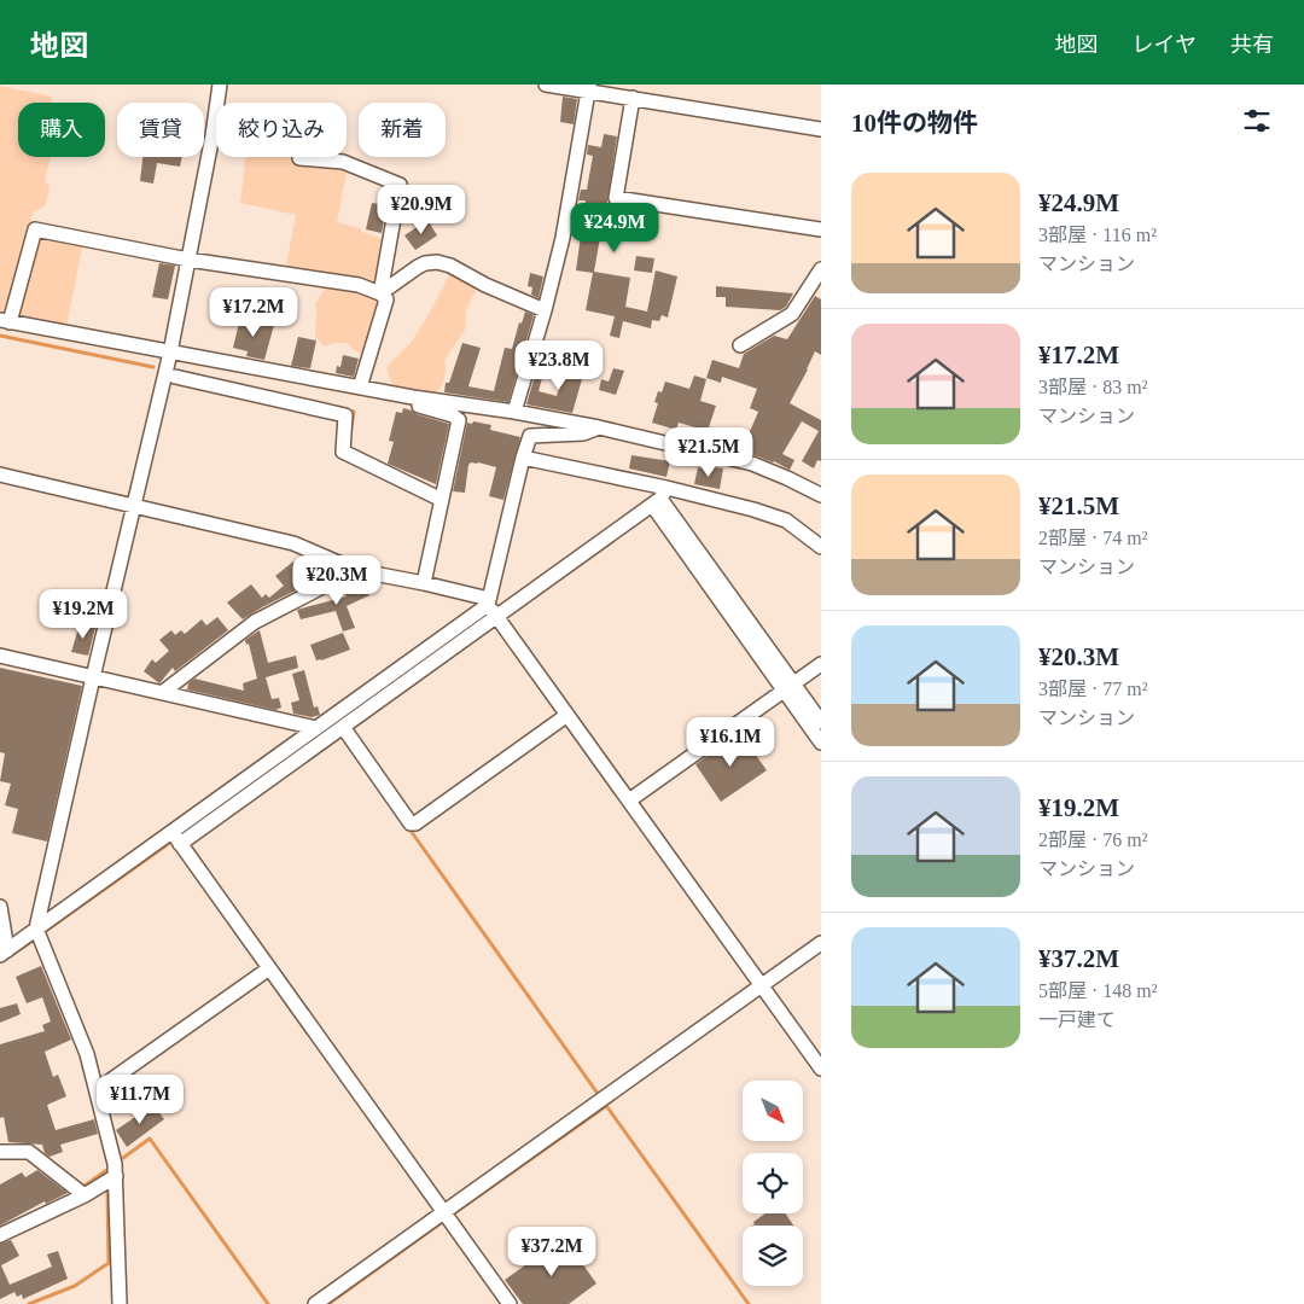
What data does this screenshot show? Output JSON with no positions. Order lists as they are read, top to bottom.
{
  "north": "bottom right",
  "page": {
    "header": "地図",
    "nav": ["地図", "レイヤ", "共有"],
    "heading": "10件の物件",
    "chip": [
      "購入",
      "賃貸",
      "絞り込み",
      "新着"
    ],
    "list": [
      {
        "name": "¥24.9M",
        "note": "3部屋 · 116 m² · マンション"
      },
      {
        "name": "¥17.2M",
        "note": "3部屋 · 83 m² · マンション"
      },
      {
        "name": "¥21.5M",
        "note": "2部屋 · 74 m² · マンション"
      },
      {
        "name": "¥20.3M",
        "note": "3部屋 · 77 m² · マンション"
      },
      {
        "name": "¥19.2M",
        "note": "2部屋 · 76 m² · マンション"
      },
      {
        "name": "¥37.2M",
        "note": "5部屋 · 148 m² · 一戸建て"
      }
    ],
    "price": [
      "¥20.9M",
      "¥24.9M",
      "¥17.2M",
      "¥23.8M",
      "¥21.5M",
      "¥20.3M",
      "¥19.2M",
      "¥16.1M",
      "¥11.7M",
      "¥37.2M"
    ]
  }
}
